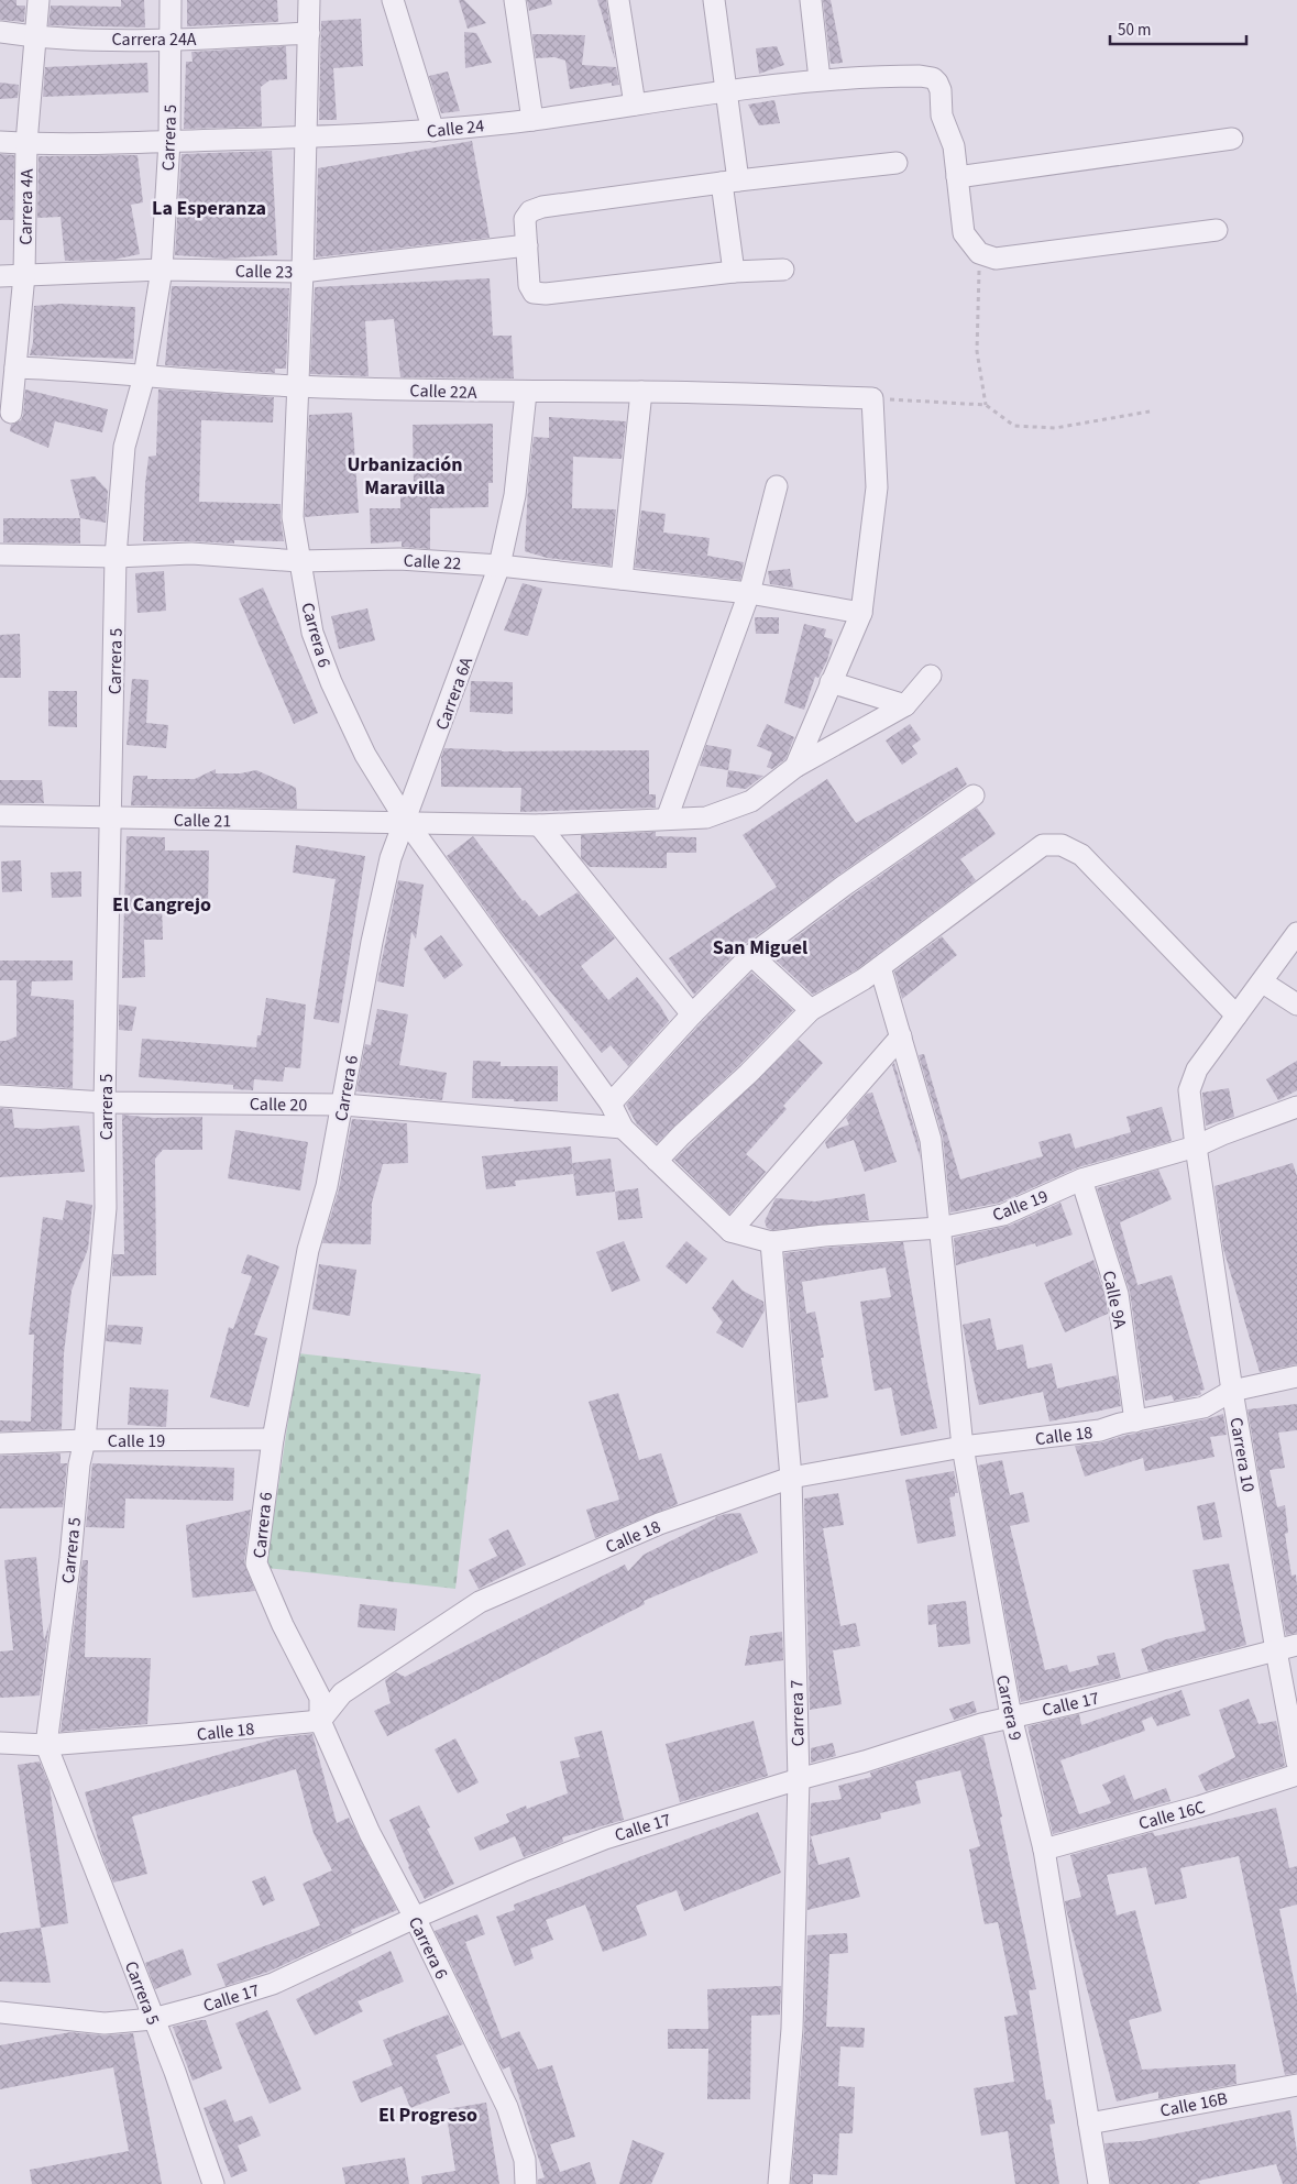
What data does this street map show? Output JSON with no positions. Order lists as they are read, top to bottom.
{
  "streets": {
    "street": [
      "Carrera 24A",
      "Calle 24",
      "Carrera 5",
      "Carrera 4A",
      "Calle 23",
      "Calle 22A",
      "Calle 22",
      "Carrera 6",
      "Carrera 6A",
      "Calle 21",
      "Calle 20",
      "Calle 19",
      "Calle 9A",
      "Calle 18",
      "Carrera 10",
      "Calle 17",
      "Carrera 9",
      "Carrera 7",
      "Calle 16C",
      "Calle 16B"
    ]
  },
  "crossings": [
    ["Carrera 24A", "Carrera 5"],
    ["Carrera 24A", "Carrera 4A"],
    ["Carrera 24A", "Carrera 6"],
    ["Calle 24", "Carrera 5"],
    ["Calle 24", "Carrera 4A"],
    ["Calle 24", "Carrera 6"],
    ["Carrera 5", "Calle 23"],
    ["Carrera 5", "Calle 22A"],
    ["Carrera 5", "Calle 22"],
    ["Carrera 5", "Calle 21"],
    ["Carrera 5", "Calle 20"],
    ["Carrera 5", "Calle 19"],
    ["Carrera 5", "Calle 18"],
    ["Carrera 5", "Calle 17"],
    ["Carrera 4A", "Calle 23"],
    ["Carrera 4A", "Calle 22A"],
    ["Calle 23", "Carrera 6"],
    ["Calle 22A", "Carrera 6"],
    ["Calle 22A", "Carrera 6A"],
    ["Calle 22", "Carrera 6"],
    ["Calle 22", "Carrera 6A"],
    ["Carrera 6", "Carrera 6A"],
    ["Carrera 6", "Calle 21"],
    ["Carrera 6", "Calle 20"],
    ["Carrera 6", "Calle 19"],
    ["Carrera 6", "Calle 18"],
    ["Carrera 6", "Calle 17"],
    ["Carrera 6A", "Calle 21"],
    ["Calle 19", "Calle 9A"],
    ["Calle 19", "Carrera 10"],
    ["Calle 19", "Carrera 9"],
    ["Calle 19", "Carrera 7"],
    ["Calle 9A", "Calle 18"],
    ["Calle 18", "Carrera 10"],
    ["Calle 18", "Carrera 9"],
    ["Calle 18", "Carrera 7"],
    ["Carrera 10", "Calle 17"],
    ["Calle 17", "Carrera 9"],
    ["Calle 17", "Carrera 7"],
    ["Carrera 9", "Calle 16C"],
    ["Carrera 9", "Calle 16B"]
  ],
  "districts": [
    "La Esperanza",
    "Urbanización Maravilla",
    "El Cangrejo",
    "San Miguel",
    "El Progreso"
  ],
  "scale_bar": "50 m"
}
